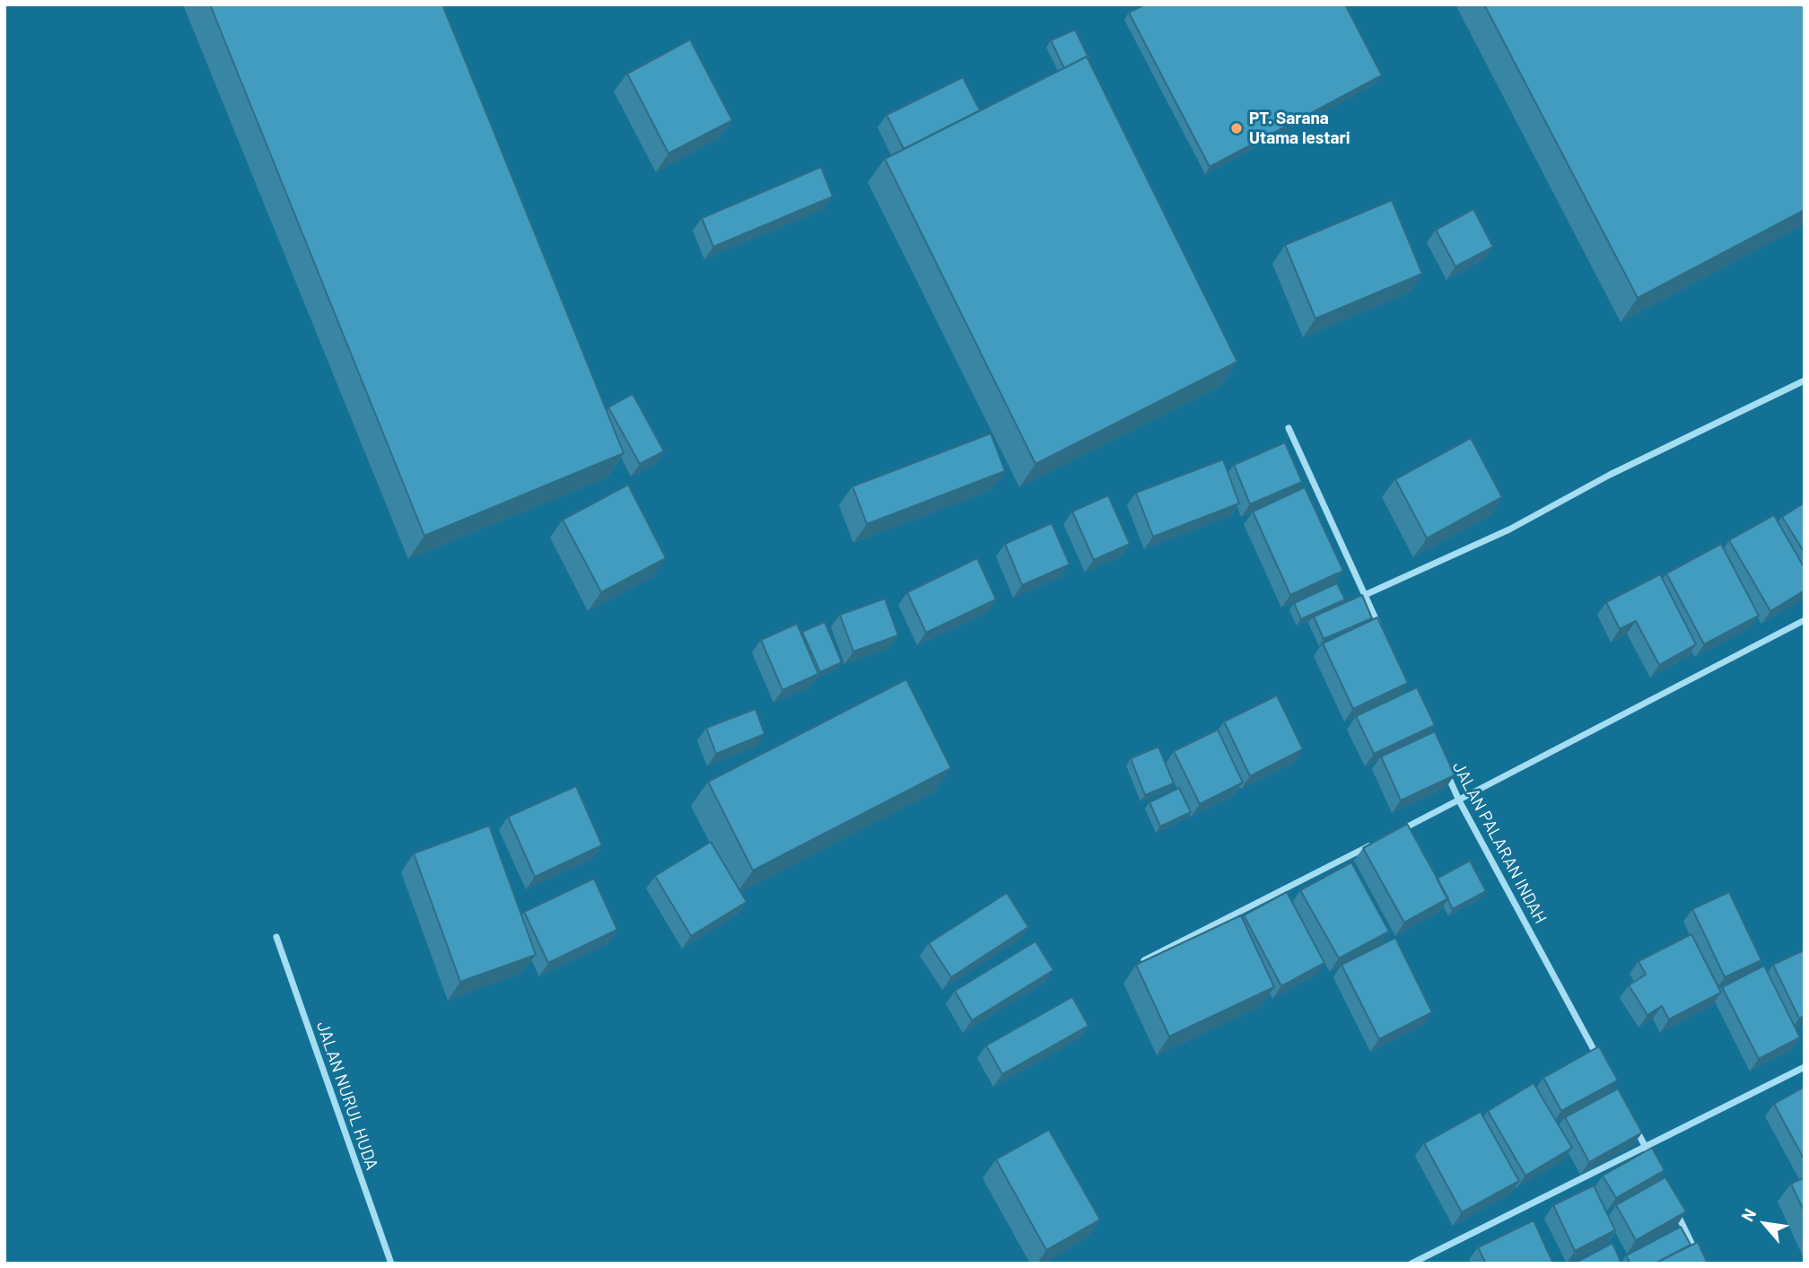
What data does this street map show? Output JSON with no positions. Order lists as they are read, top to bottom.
{
  "streets": {
    "street": ["JALAN PALARAN INDAH", "JALAN NURUL HUDA"]
  },
  "places": ["PT. Sarana Utama lestari"],
  "north": "top left"
}
